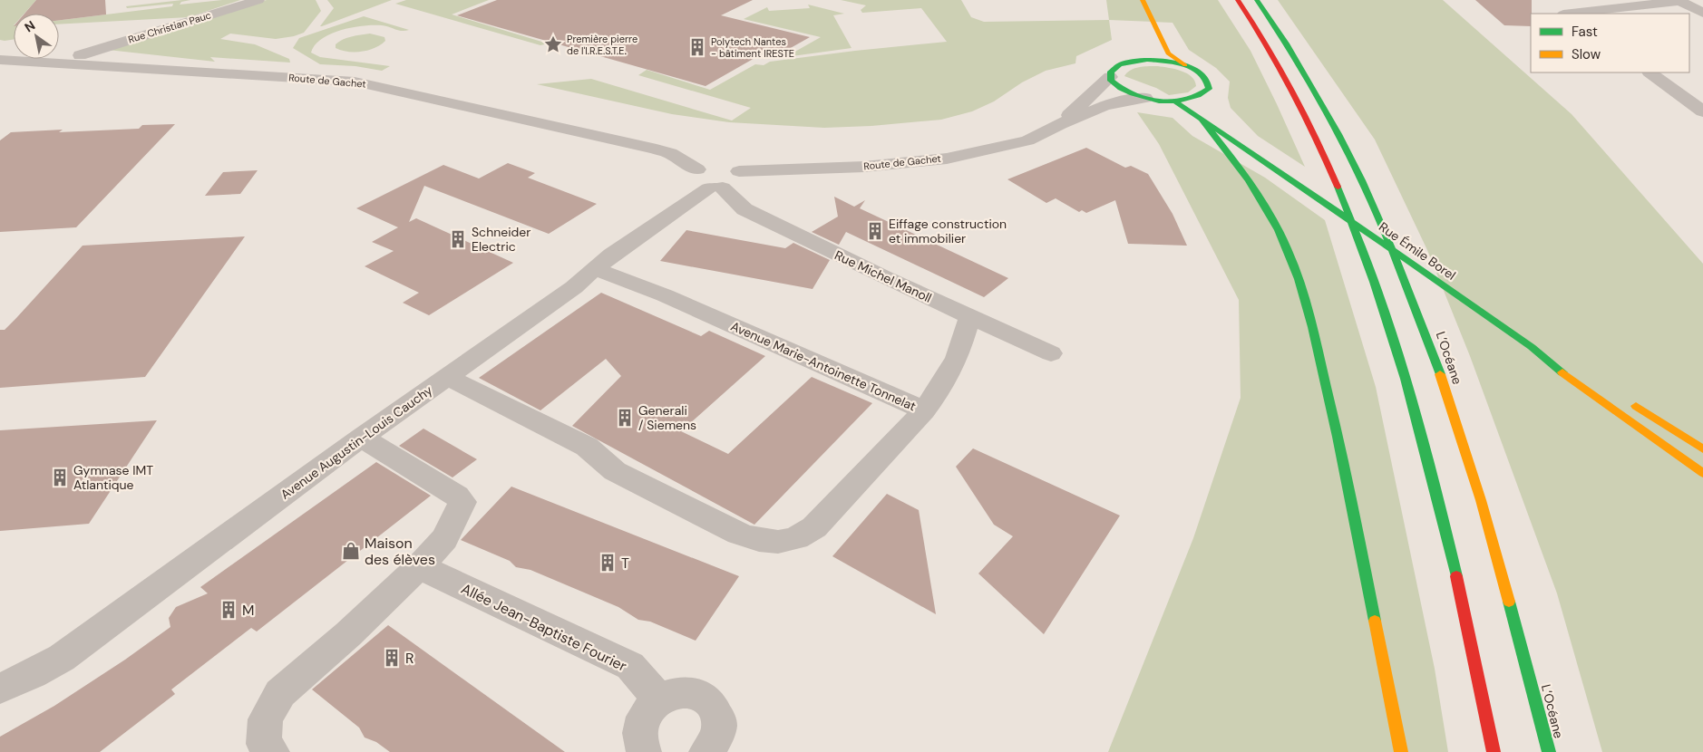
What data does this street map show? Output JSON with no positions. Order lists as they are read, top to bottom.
{
  "streets": {
    "main road": ["Rue Émile Borel", "L’Océane"],
    "street": [
      "Rue Christian Pauc",
      "Route de Gachet",
      "Rue Michel Manoll",
      "Avenue Marie-Antoinette Tonnelat",
      "Avenue Augustin-Louis Cauchy",
      "Allée Jean-Baptiste Fourier"
    ]
  },
  "crossings": [
    ["Route de Gachet", "Rue Michel Manoll"],
    ["Route de Gachet", "Avenue Augustin-Louis Cauchy"],
    ["Rue Michel Manoll", "Avenue Augustin-Louis Cauchy"],
    ["Avenue Marie-Antoinette Tonnelat", "Avenue Augustin-Louis Cauchy"]
  ],
  "places": {
    "place": ["Première pierre de l'I.R.E.S.T.E."],
    "building": [
      "Polytech Nantes - bâtiment IRESTE",
      "Eiffage construction et immobilier",
      "Schneider Electric",
      "Generali / Siemens",
      "Gymnase IMT Atlantique",
      "T",
      "M",
      "R"
    ],
    "shop": ["Maison des élèves"]
  },
  "legend": ["Fast", "Slow"],
  "north": "top left"
}
